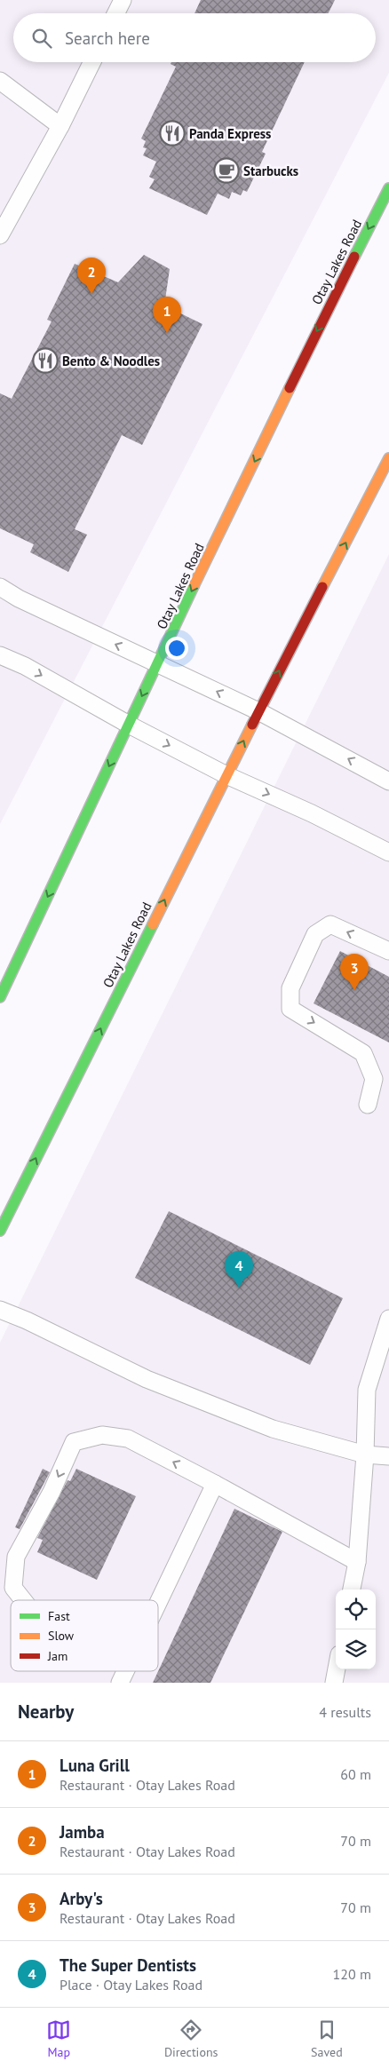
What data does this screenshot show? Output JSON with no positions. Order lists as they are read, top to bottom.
{
  "streets": {
    "main road": ["Otay Lakes Road"]
  },
  "places": {
    "restaurant": ["Panda Express", "Bento & Noodles"],
    "cafe": ["Starbucks"]
  },
  "legend": ["Fast", "Slow", "Jam"],
  "page": {
    "search": "Search here",
    "pins": [
      "2",
      "1",
      "3",
      "4"
    ],
    "heading": ["Nearby", "4 results"],
    "list": [
      {
        "mark": "1",
        "name": "Luna Grill",
        "note": "Restaurant · Otay Lakes Road",
        "value": "60 m"
      },
      {
        "mark": "2",
        "name": "Jamba",
        "note": "Restaurant · Otay Lakes Road",
        "value": "70 m"
      },
      {
        "mark": "3",
        "name": "Arby's",
        "note": "Restaurant · Otay Lakes Road",
        "value": "70 m"
      },
      {
        "mark": "4",
        "name": "The Super Dentists",
        "note": "Place · Otay Lakes Road",
        "value": "120 m"
      }
    ],
    "nav": ["Map", "Directions", "Saved"]
  }
}
